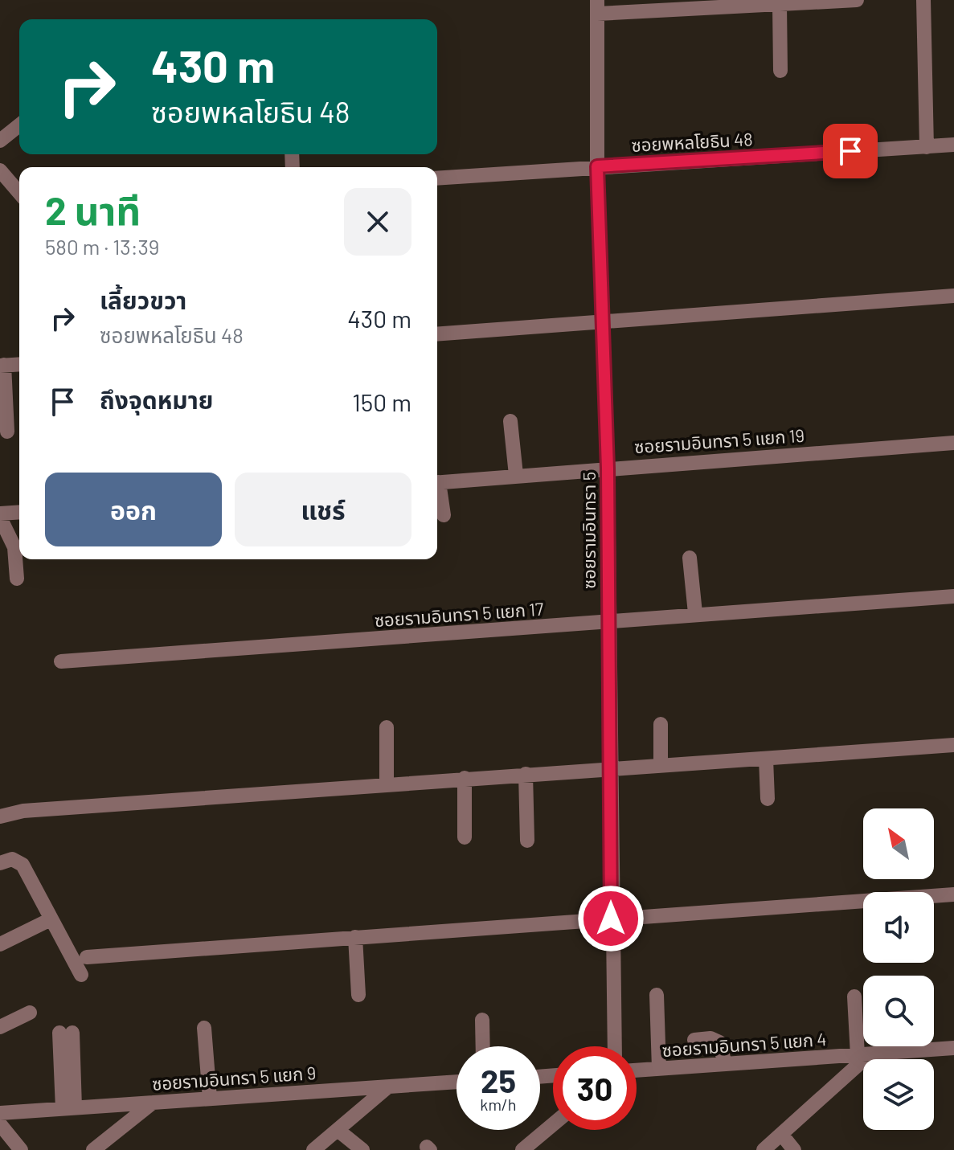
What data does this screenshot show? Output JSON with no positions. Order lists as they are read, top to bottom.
{
  "streets": {
    "street": [
      "ซอยพหลโยธิน 48",
      "ซอยรามอินทรา 5 แยก 19",
      "ซอยรามอินทรา 5",
      "ซอยรามอินทรา 5 แยก 17",
      "ซอยรามอินทรา 5 แยก 4",
      "ซอยรามอินทรา 5 แยก 9"
    ]
  },
  "crossings": [
    ["ซอยพหลโยธิน 48", "ซอยรามอินทรา 5"],
    ["ซอยรามอินทรา 5 แยก 19", "ซอยรามอินทรา 5"],
    ["ซอยรามอินทรา 5", "ซอยรามอินทรา 5 แยก 17"]
  ],
  "north": "top left",
  "page": {
    "turn": ["430 m", "ซอยพหลโยธิน 48"],
    "heading": ["2 นาที", "580 m · 13:39"],
    "list": [
      {
        "name": "เลี้ยวขวา",
        "note": "ซอยพหลโยธิน 48",
        "value": "430 m"
      },
      {
        "name": "ถึงจุดหมาย",
        "value": "150 m"
      }
    ],
    "buttons": ["ออก", "แชร์"],
    "speed": "25 km/h",
    "limit": "30"
  }
}
